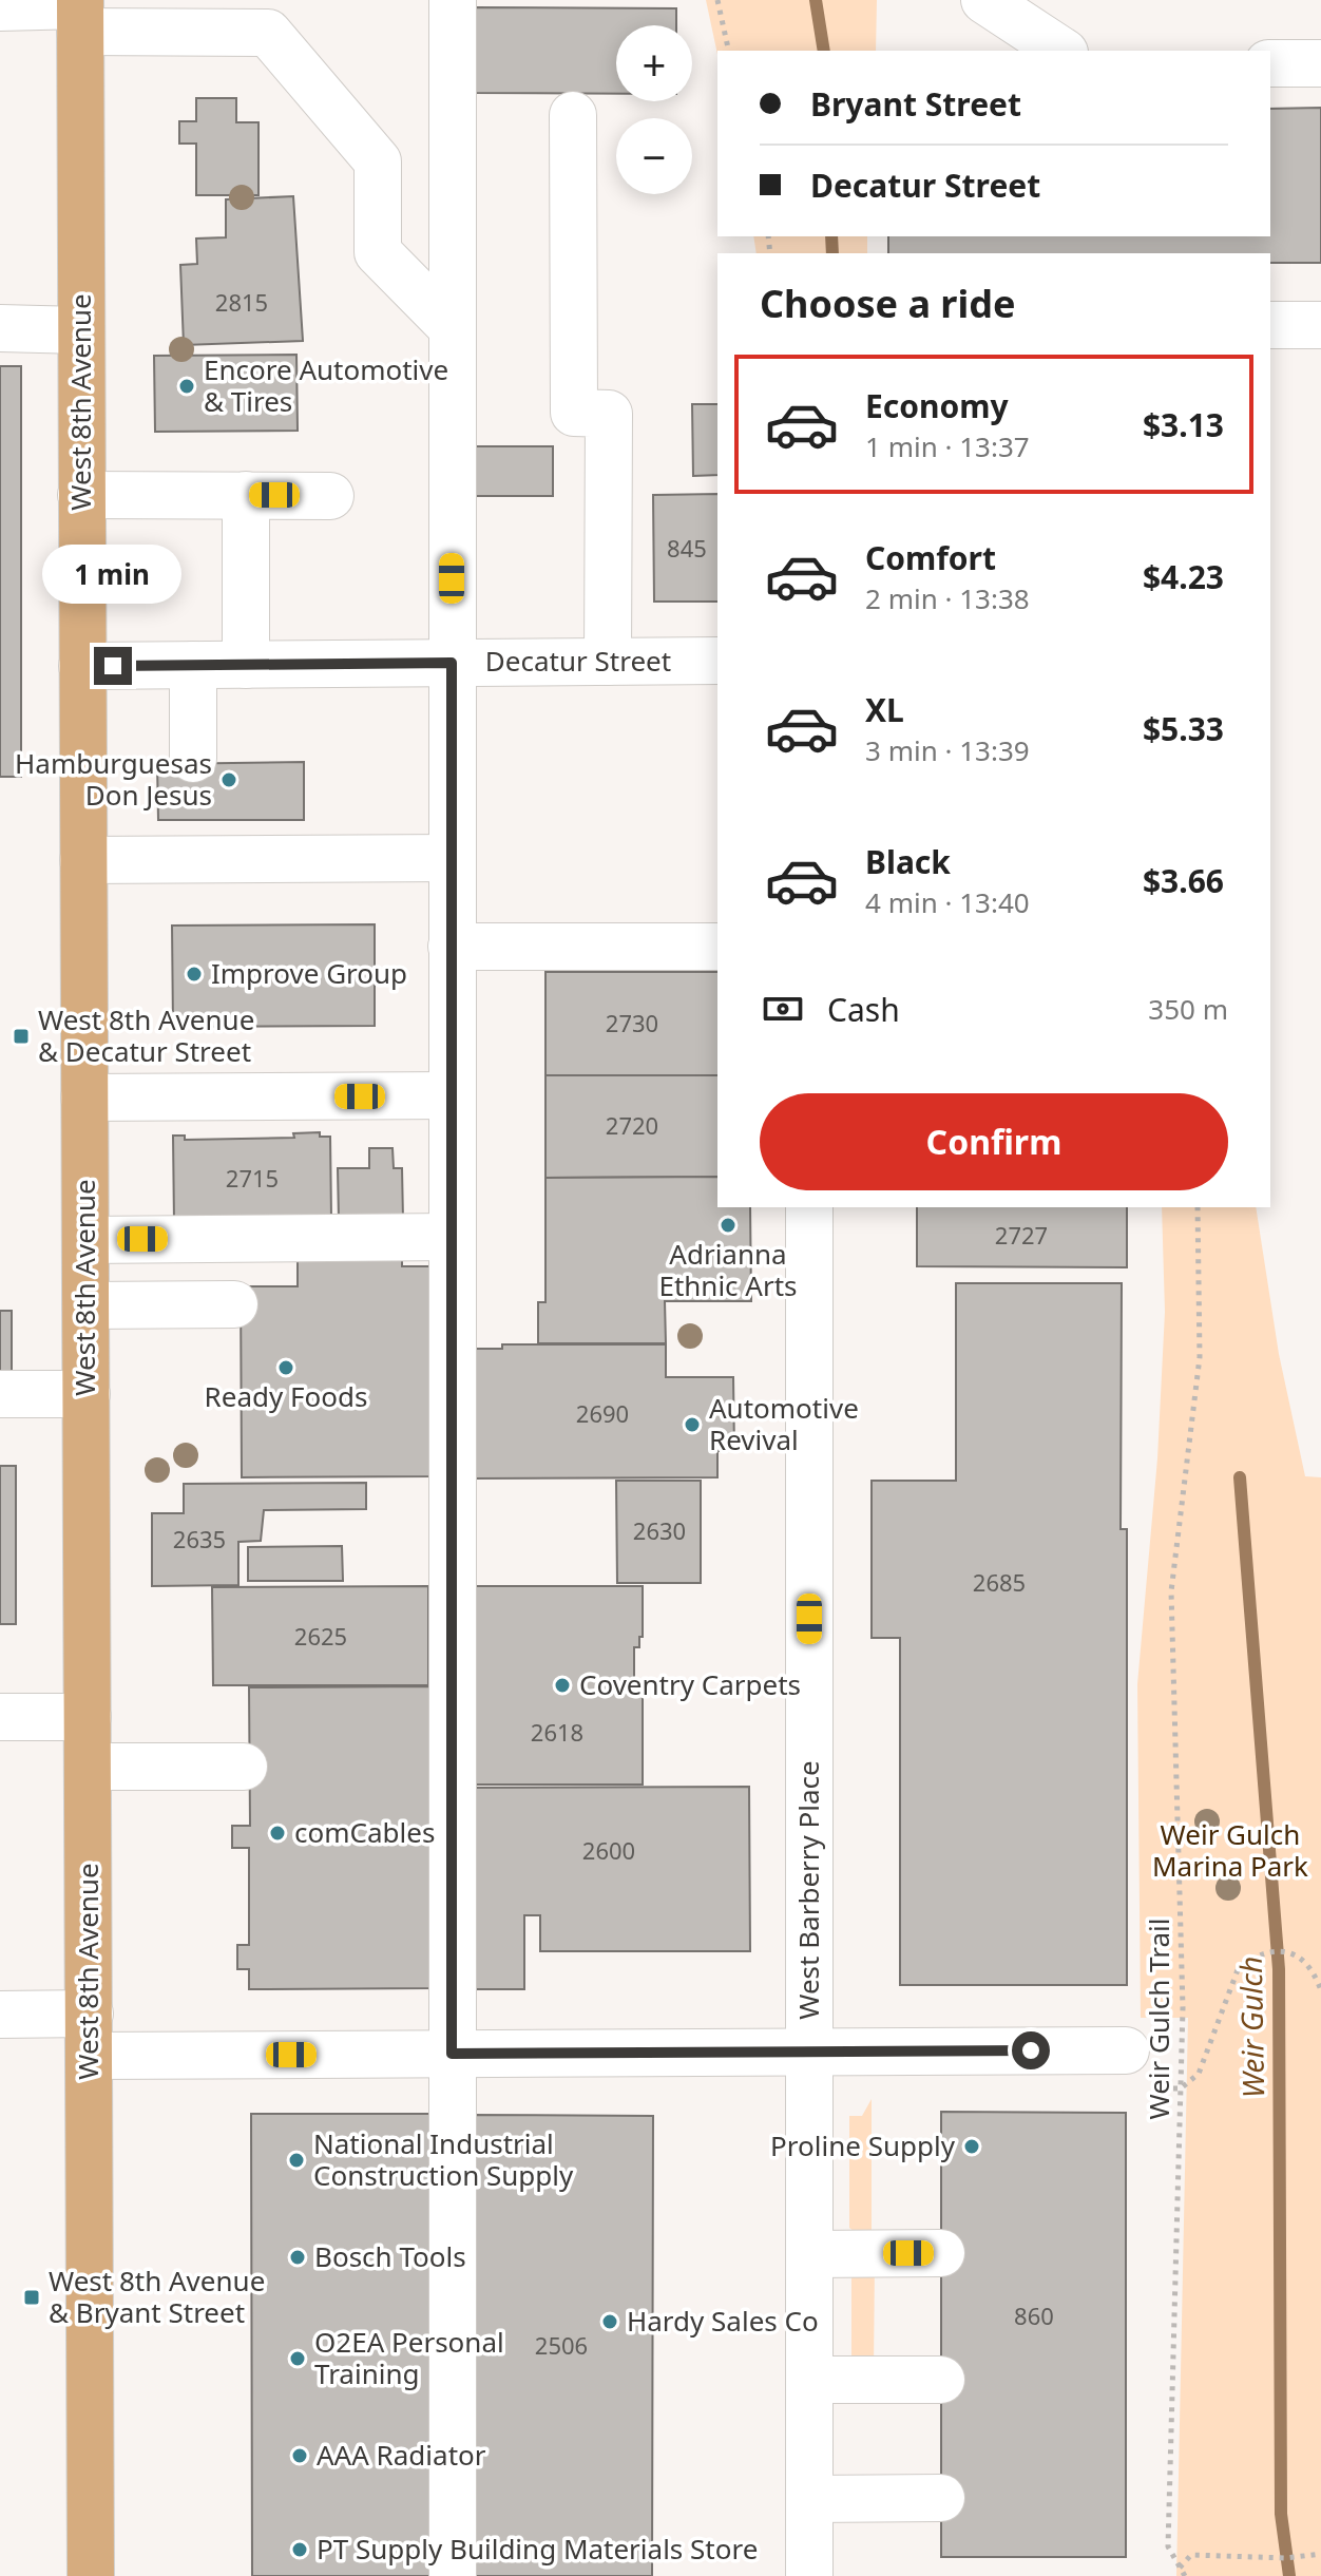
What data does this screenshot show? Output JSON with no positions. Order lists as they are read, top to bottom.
{
  "streets": {
    "main road": ["West 8th Avenue"],
    "street": ["Decatur Street", "West Barberry Place"],
    "path": ["Weir Gulch Trail"]
  },
  "crossings": [
    ["West 8th Avenue", "Decatur Street"]
  ],
  "water": ["Weir Gulch"],
  "parks": ["Weir Gulch Marina Park"],
  "places": {
    "other": [
      "Encore Automotive & Tires",
      "Hamburguesas Don Jesus",
      "Improve Group",
      "Adrianna Ethnic Arts",
      "Ready Foods",
      "Automotive Revival",
      "Coventry Carpets",
      "comCables",
      "Proline Supply",
      "National Industrial Construction Supply",
      "Bosch Tools",
      "Hardy Sales Co",
      "O2EA Personal Training",
      "AAA Radiator",
      "PT Supply Building Materials Store"
    ],
    "transit": ["West 8th Avenue & Decatur Street", "West 8th Avenue & Bryant Street"]
  },
  "house_numbers": [
    "2815",
    "845",
    "2730",
    "2720",
    "2715",
    "2727",
    "2690",
    "2630",
    "2635",
    "2685",
    "2625",
    "2618",
    "2600",
    "860",
    "2506"
  ],
  "page": {
    "map_buttons": ["+", "−"],
    "banner": ["Bryant Street", "Decatur Street"],
    "heading": "Choose a ride",
    "list": [
      {
        "name": "Economy",
        "note": "1 min · 13:37",
        "value": "$3.13"
      },
      {
        "name": "Comfort",
        "note": "2 min · 13:38",
        "value": "$4.23"
      },
      {
        "name": "XL",
        "note": "3 min · 13:39",
        "value": "$5.33"
      },
      {
        "name": "Black",
        "note": "4 min · 13:40",
        "value": "$3.66"
      }
    ],
    "bubble": "1 min",
    "pay": ["Cash", "350 m"],
    "buttons": "Confirm"
  }
}
